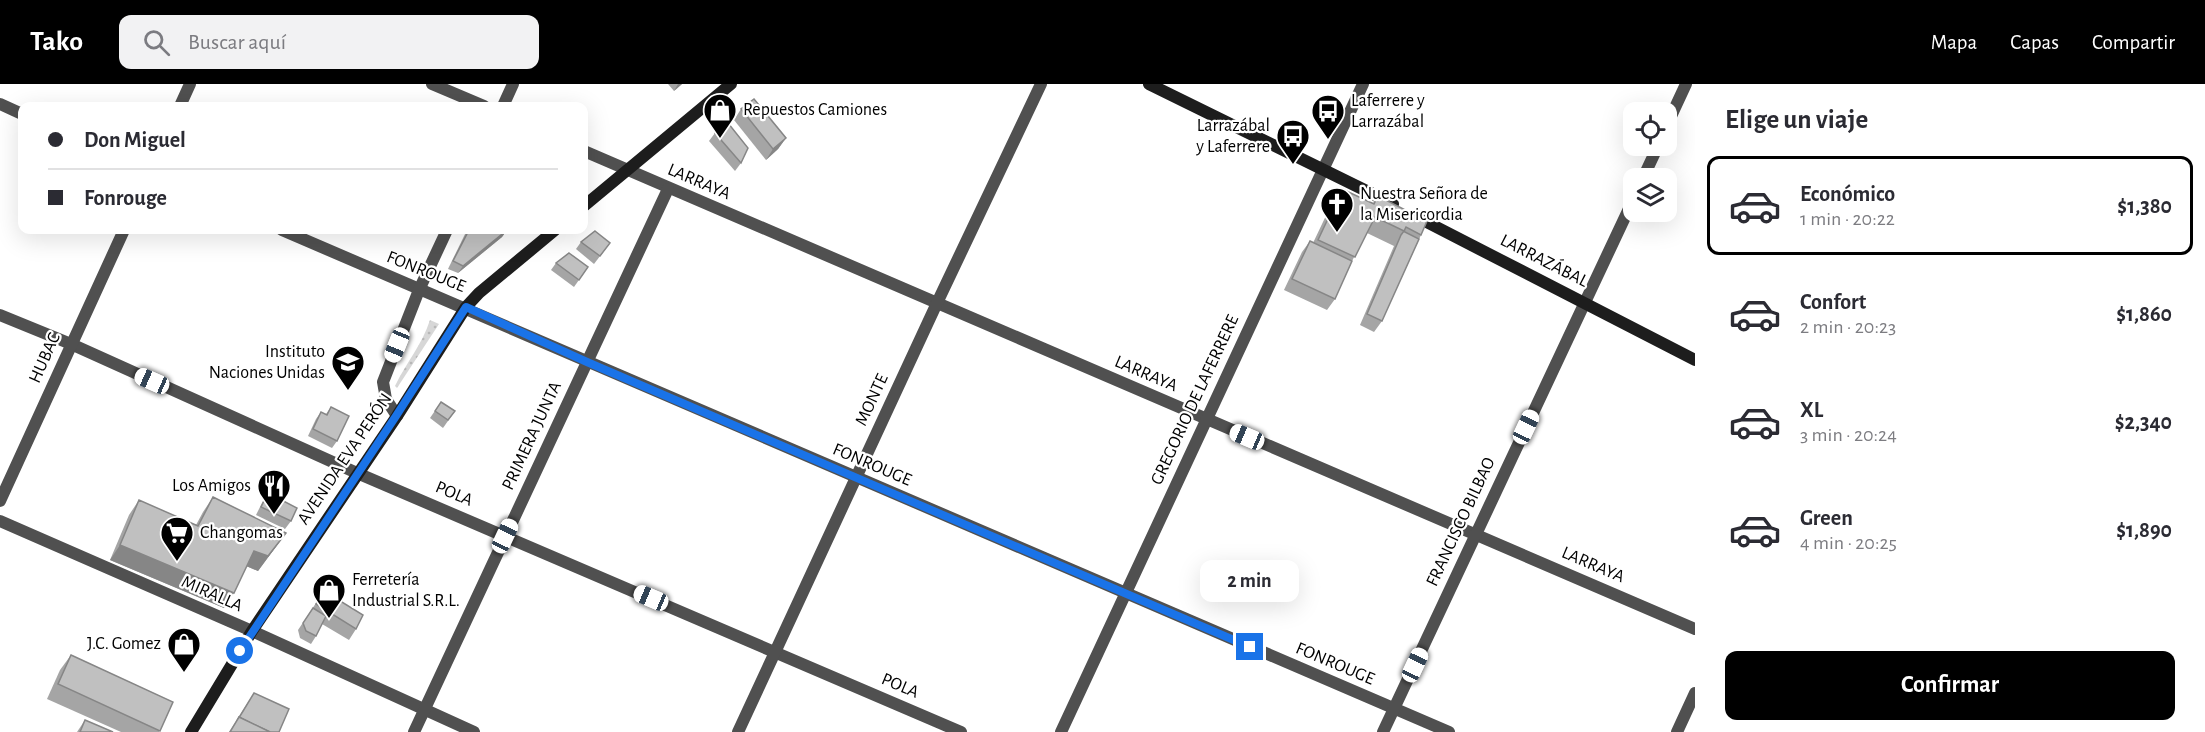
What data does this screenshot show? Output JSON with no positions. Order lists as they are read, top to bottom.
{
  "streets": {
    "main road": ["LARRAZÁBAL", "AVENIDA EVA PERÓN"],
    "street": [
      "LARRAYA",
      "FONROUGE",
      "HUBAC",
      "MONTE",
      "GREGORIO DE LAFERRERE",
      "PRIMERA JUNTA",
      "POLA",
      "FRANCISCO BILBAO",
      "MIRALLA"
    ]
  },
  "crossings": [
    ["LARRAYA", "MONTE"],
    ["LARRAYA", "GREGORIO DE LAFERRERE"],
    ["LARRAYA", "PRIMERA JUNTA"],
    ["LARRAYA", "FRANCISCO BILBAO"],
    ["LARRAZÁBAL", "GREGORIO DE LAFERRERE"],
    ["LARRAZÁBAL", "FRANCISCO BILBAO"],
    ["FONROUGE", "MONTE"],
    ["FONROUGE", "GREGORIO DE LAFERRERE"],
    ["FONROUGE", "PRIMERA JUNTA"],
    ["FONROUGE", "AVENIDA EVA PERÓN"],
    ["FONROUGE", "FRANCISCO BILBAO"],
    ["HUBAC", "POLA"],
    ["MONTE", "POLA"],
    ["PRIMERA JUNTA", "POLA"],
    ["PRIMERA JUNTA", "MIRALLA"],
    ["AVENIDA EVA PERÓN", "POLA"],
    ["AVENIDA EVA PERÓN", "MIRALLA"]
  ],
  "places": {
    "shop": ["Repuestos Camiones", "Ferretería Industrial S.R.L.", "J.C. Gomez"],
    "bus stop": ["Laferrere y Larrazábal", "Larrazábal y Laferrere"],
    "church": ["Nuestra Señora de la Misericordia"],
    "school or university": ["Instituto Naciones Unidas"],
    "restaurant": ["Los Amigos"],
    "supermarket": ["Changomas"]
  },
  "page": {
    "header": "Tako",
    "search": "Buscar aquí",
    "nav": ["Mapa", "Capas", "Compartir"],
    "heading": "Elige un viaje",
    "banner": ["Don Miguel", "Fonrouge"],
    "list": [
      {
        "name": "Económico",
        "note": "1 min · 20:22",
        "value": "$1,380"
      },
      {
        "name": "Confort",
        "note": "2 min · 20:23",
        "value": "$1,860"
      },
      {
        "name": "XL",
        "note": "3 min · 20:24",
        "value": "$2,340"
      },
      {
        "name": "Green",
        "note": "4 min · 20:25",
        "value": "$1,890"
      }
    ],
    "bubble": "2 min",
    "buttons": "Confirmar"
  }
}
